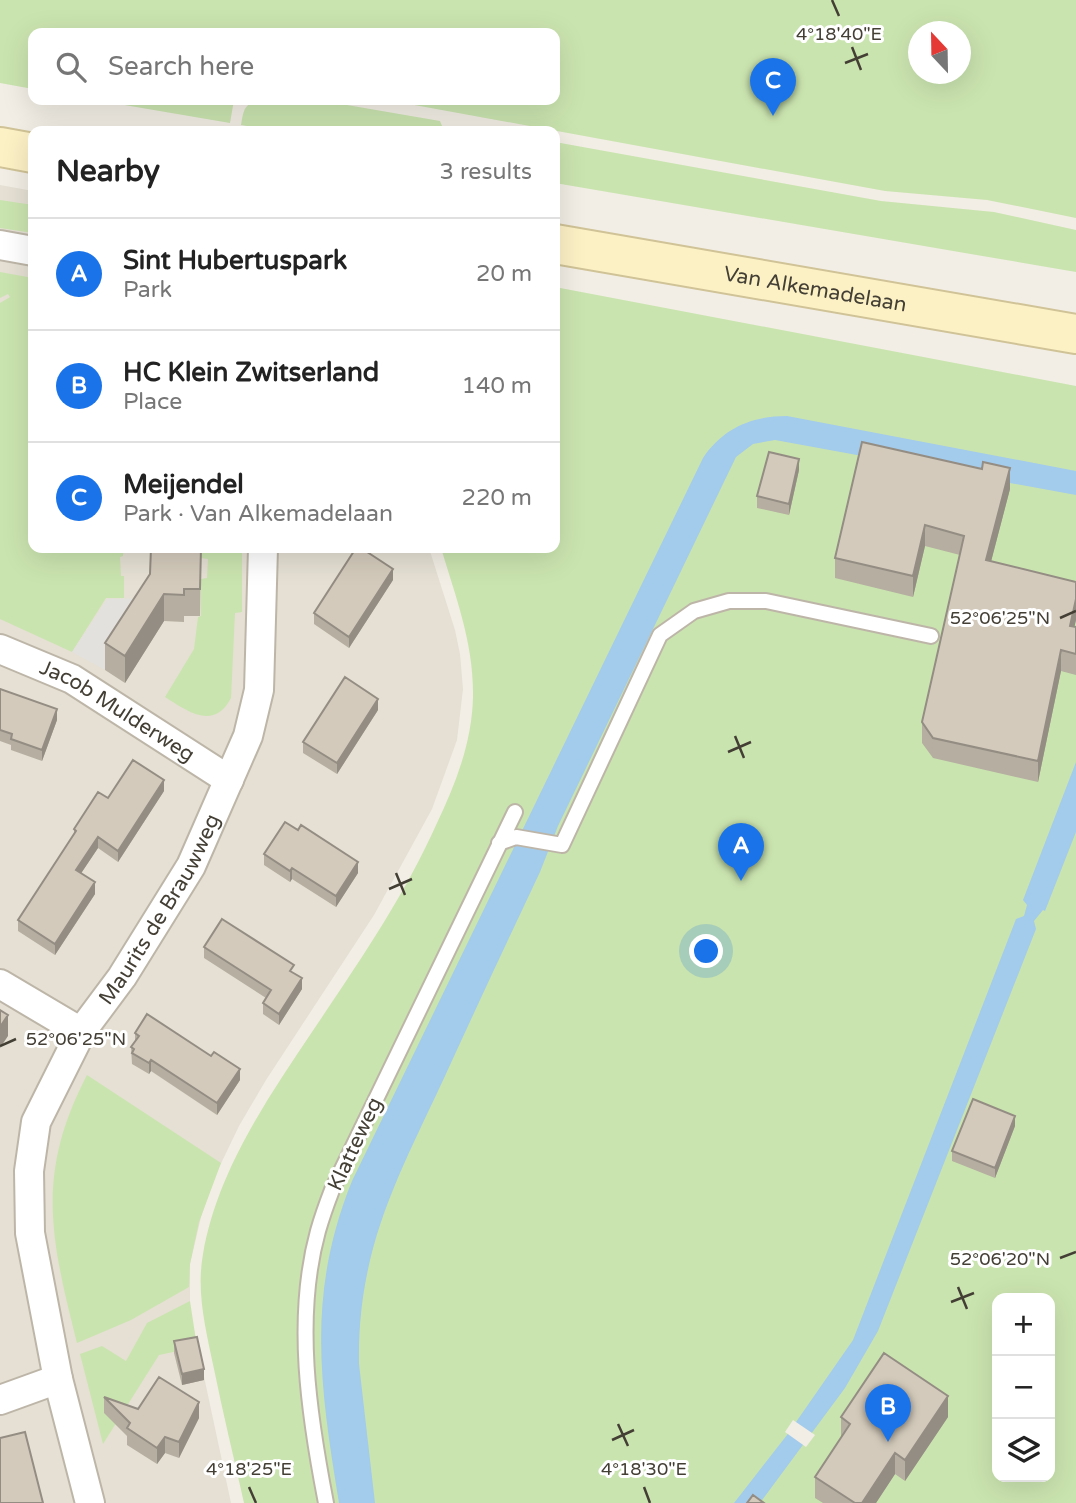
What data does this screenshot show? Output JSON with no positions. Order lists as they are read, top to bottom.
{
  "streets": {
    "main road": ["Van Alkemadelaan"],
    "street": ["Jacob Mulderweg", "Maurits de Brauwweg"],
    "lane": ["Klatteweg"]
  },
  "crossings": [
    ["Jacob Mulderweg", "Maurits de Brauwweg"]
  ],
  "north": "top",
  "page": {
    "search": "Search here",
    "pins": ["C", "A", "B"],
    "heading": ["Nearby", "3 results"],
    "list": [
      {
        "mark": "A",
        "name": "Sint Hubertuspark",
        "note": "Park",
        "value": "20 m"
      },
      {
        "mark": "B",
        "name": "HC Klein Zwitserland",
        "note": "Place",
        "value": "140 m"
      },
      {
        "mark": "C",
        "name": "Meijendel",
        "note": "Park · Van Alkemadelaan",
        "value": "220 m"
      }
    ],
    "map_buttons": ["+", "−"]
  },
  "coordinates": [
    "4°18'40\"E",
    "52°06'25\"N",
    "52°06'20\"N",
    "4°18'25\"E",
    "4°18'30\"E"
  ]
}
